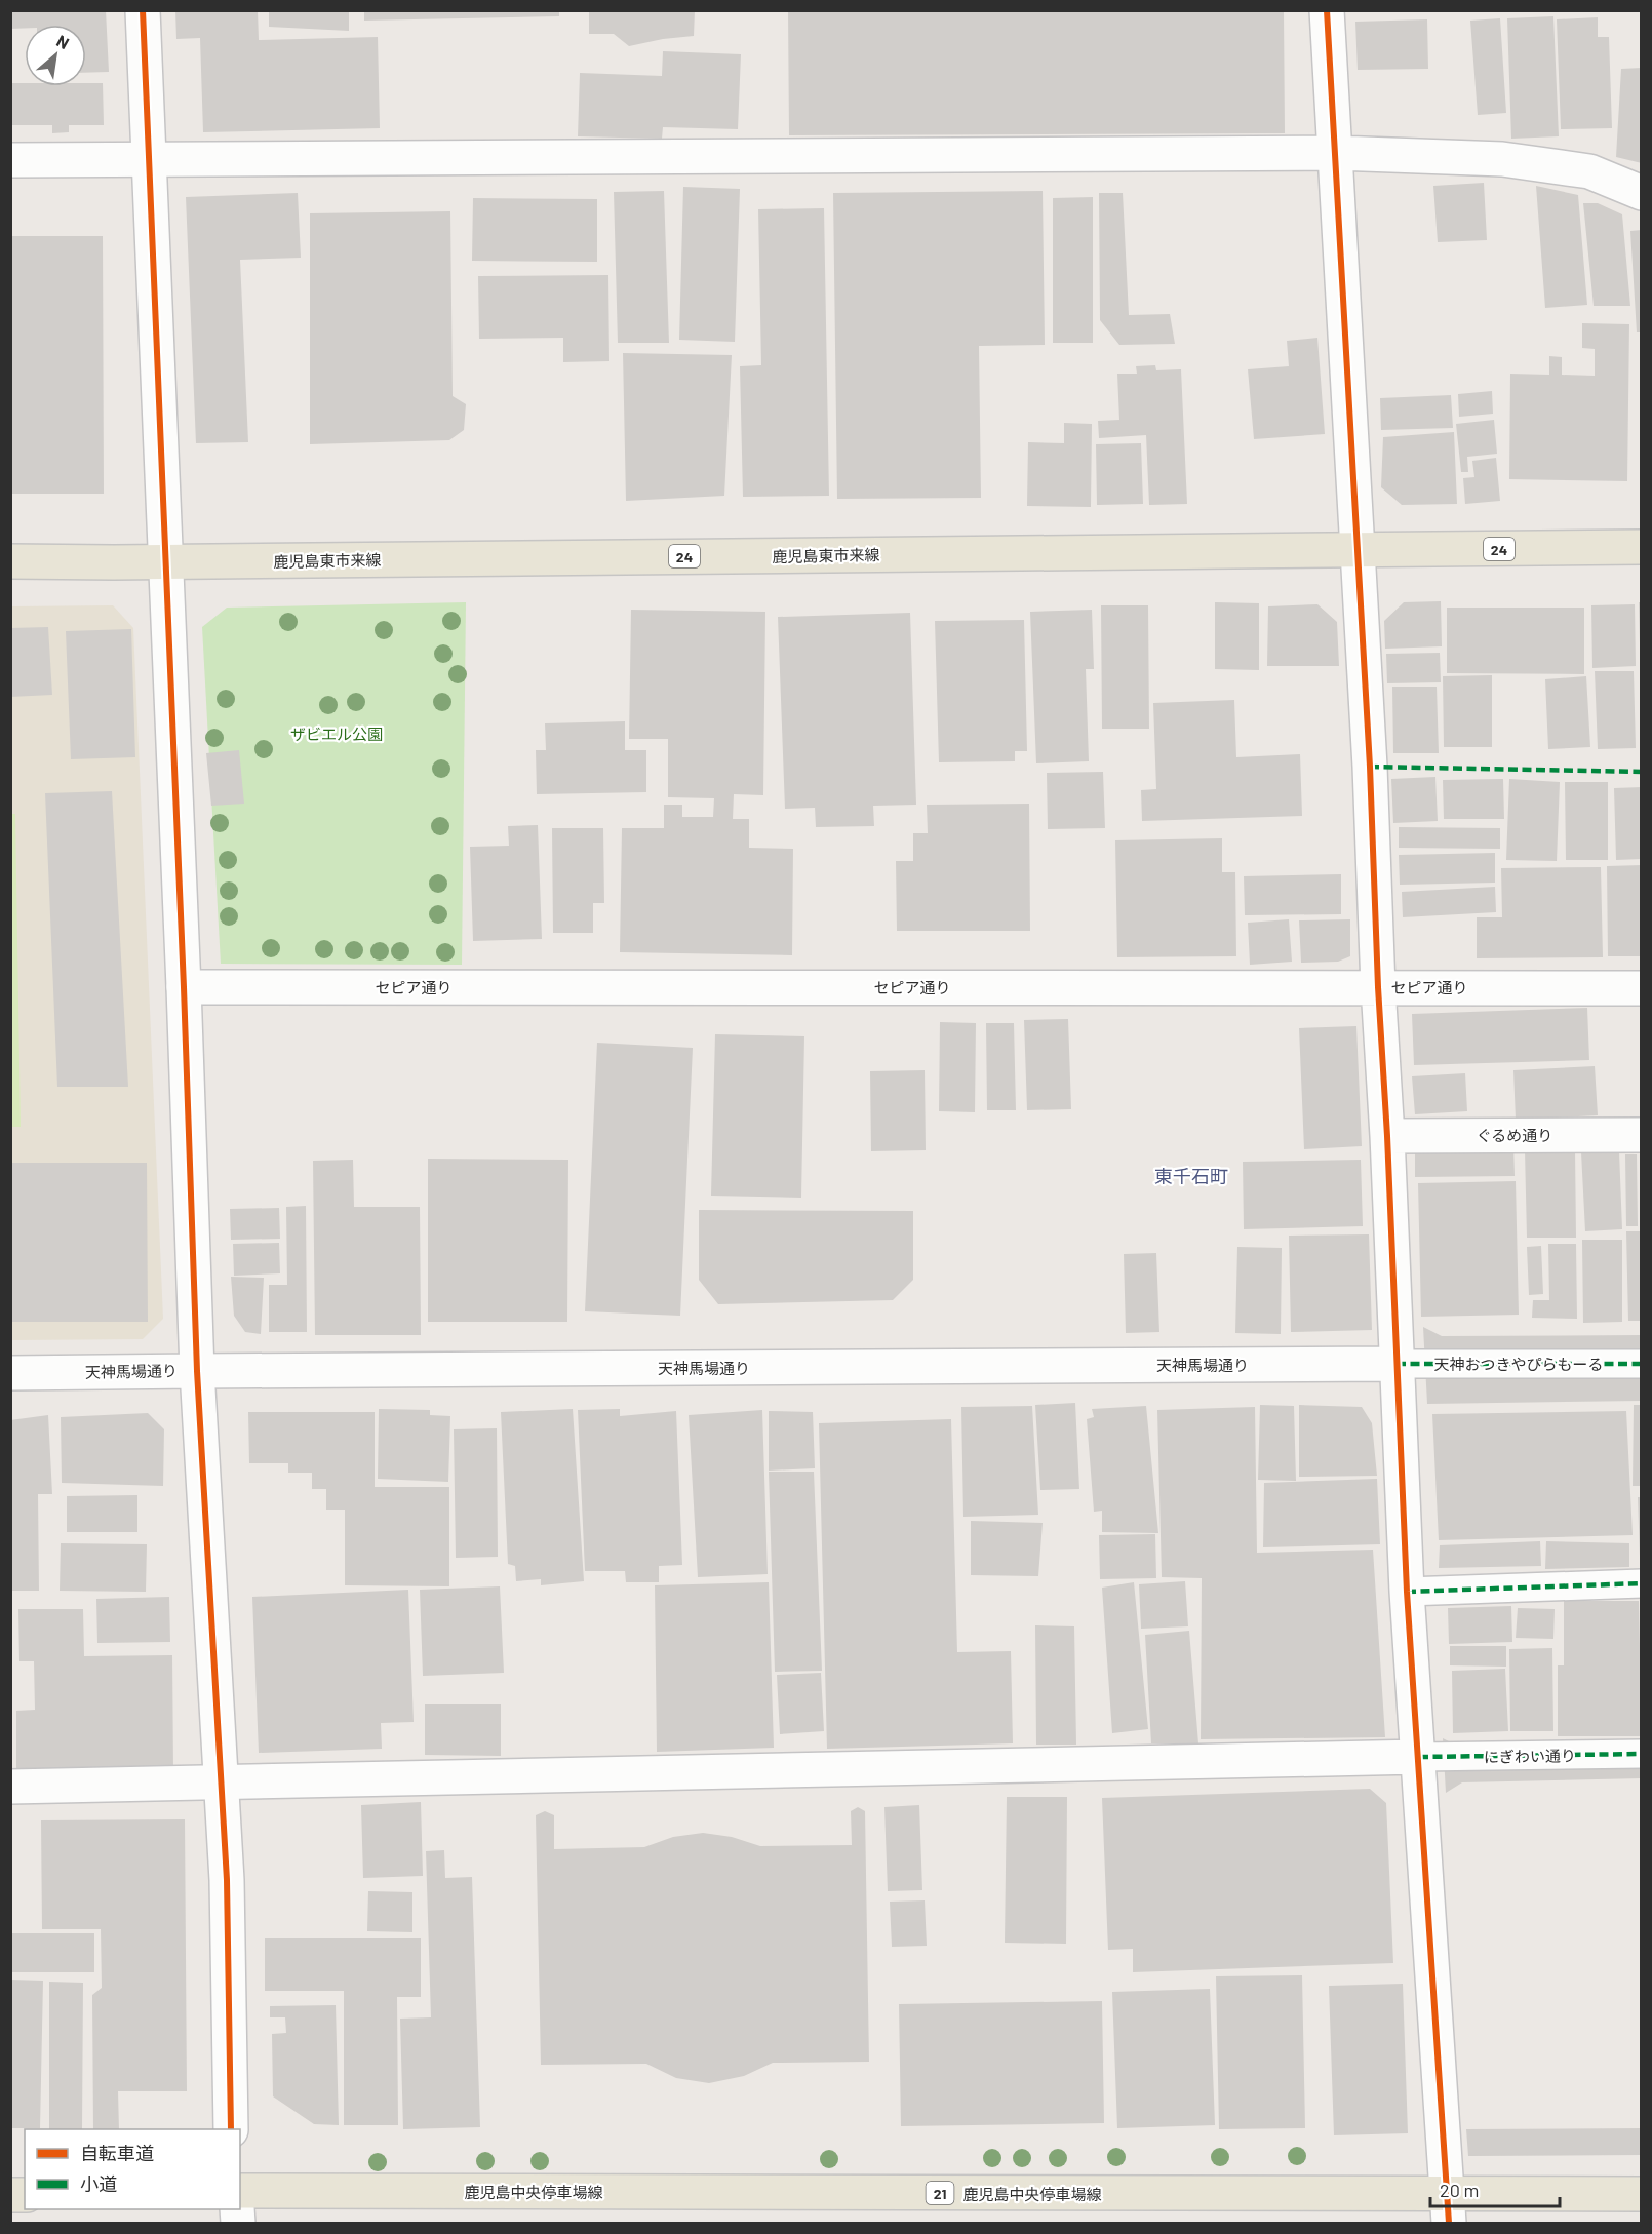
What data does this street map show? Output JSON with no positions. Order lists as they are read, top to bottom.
{
  "streets": {
    "main road": [
      "24",
      "鹿児島東市来線",
      "鹿児島中央停車場線",
      "21"
    ],
    "street": [
      "セピア通り",
      "ぐるめ通り",
      "天神おつきやぴらもーる",
      "天神馬場通り",
      "にぎわい通り"
    ]
  },
  "crossings": [
    ["天神おつきやぴらもーる", "天神馬場通り"]
  ],
  "districts": ["東千石町"],
  "parks": ["ザビエル公園"],
  "legend": ["自転車道", "小道"],
  "scale_bar": "20 m",
  "north": "top right"
}
